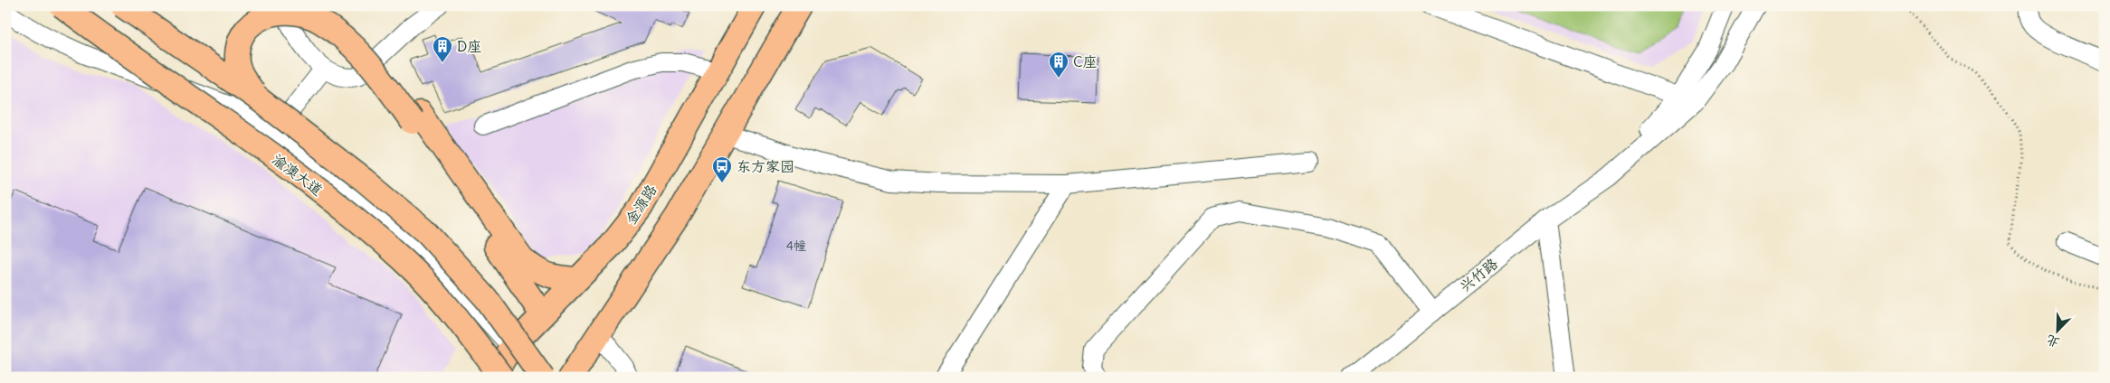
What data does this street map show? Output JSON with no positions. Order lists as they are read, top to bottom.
{
  "streets": {
    "main road": ["渝澳大道", "金源路"],
    "street": ["兴竹路"]
  },
  "places": {
    "building": ["D座", "C座"],
    "bus stop": ["东方家园"]
  },
  "house_numbers": ["4幢"],
  "north": "bottom left"
}
